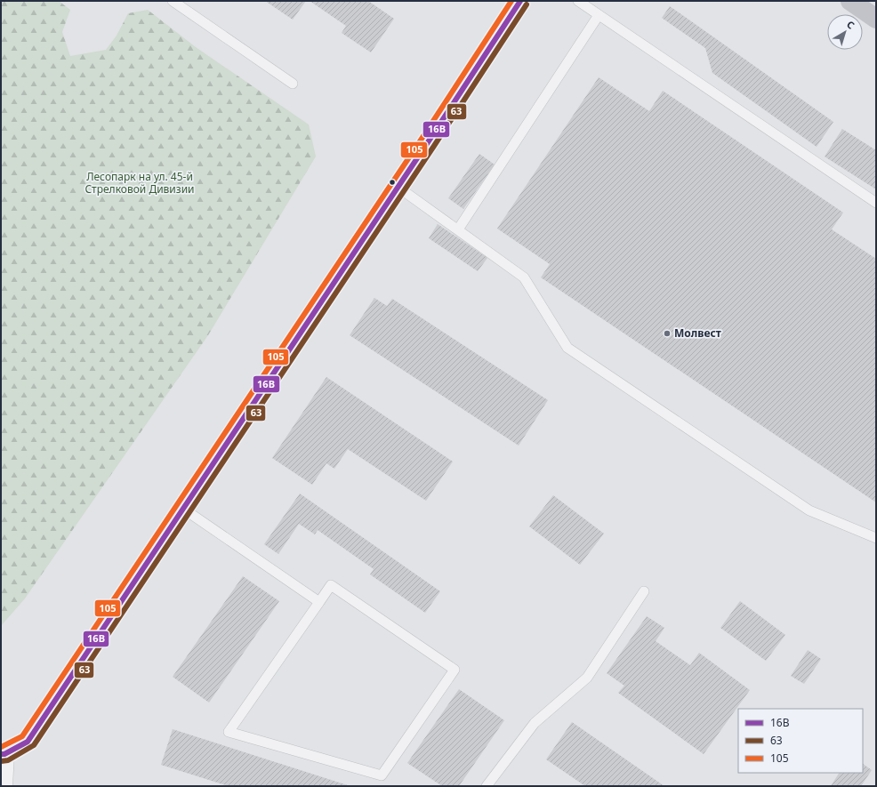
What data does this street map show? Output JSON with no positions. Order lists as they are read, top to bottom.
{
  "parks": ["Лесопарк на ул. 45-й Стрелковой Дивизии"],
  "places": ["Молвест"],
  "lines": ["transit line 16В", "transit line 105", "transit line 63"],
  "legend": ["16В", "63", "105"],
  "north": "top right"
}
